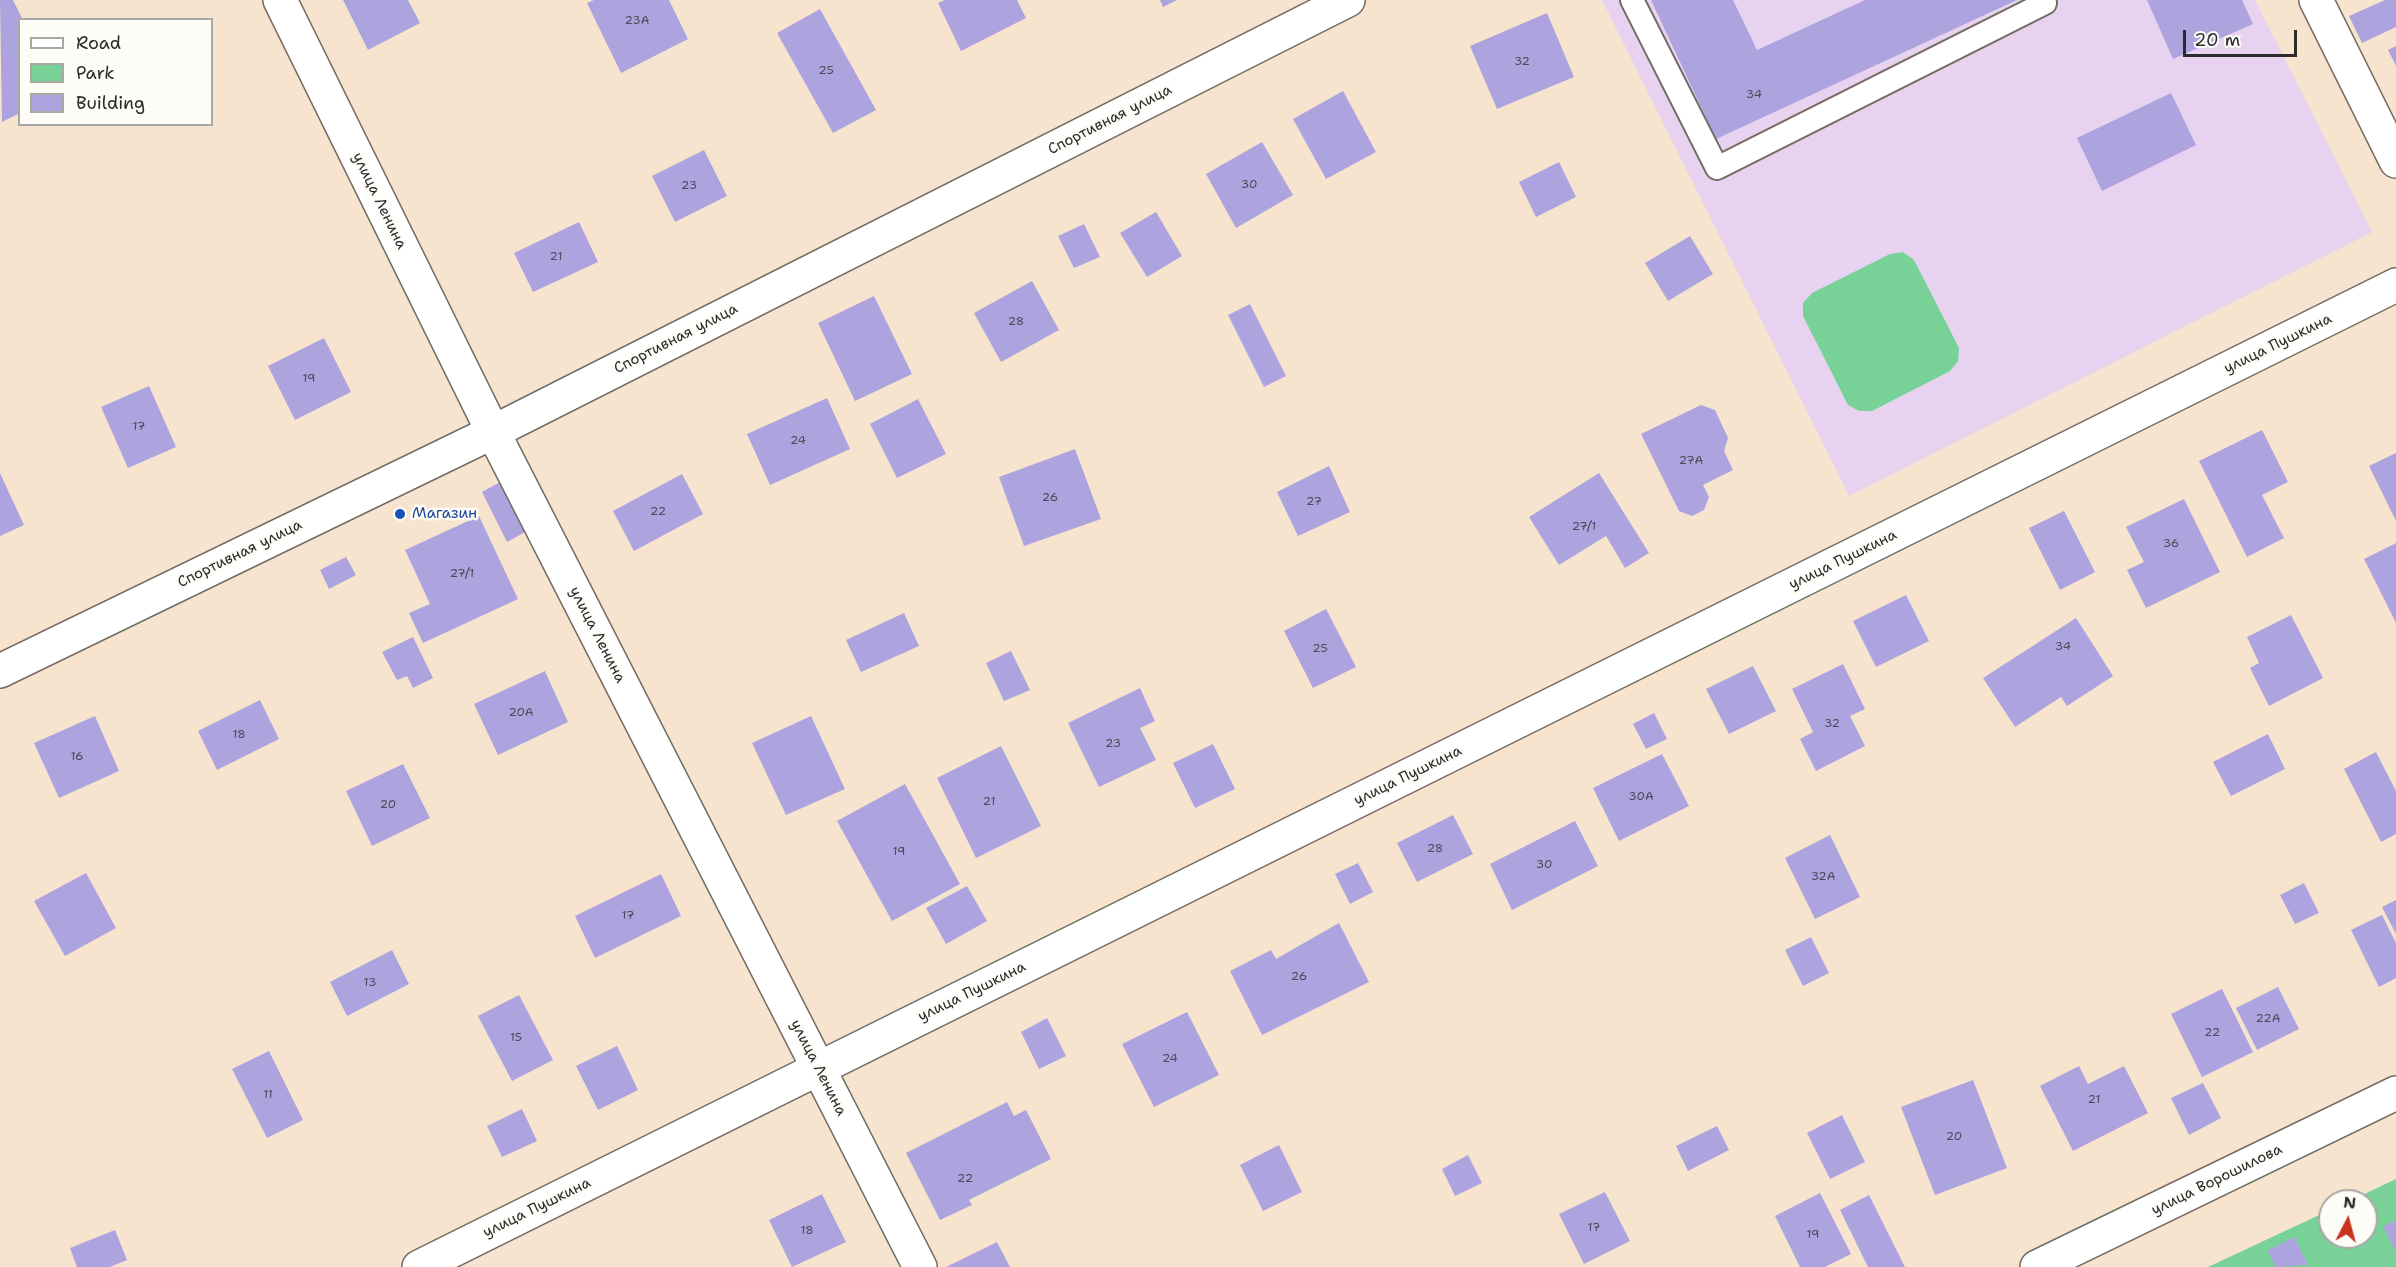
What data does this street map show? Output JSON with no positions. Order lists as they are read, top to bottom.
{
  "streets": {
    "street": [
      "Спортивная улица",
      "улица Ленина",
      "улица Пушкина",
      "улица Ворошилова"
    ]
  },
  "crossings": [
    ["Спортивная улица", "улица Ленина"],
    ["улица Ленина", "улица Пушкина"]
  ],
  "places": ["Магазин"],
  "house_numbers": [
    "23А",
    "32",
    "25",
    "34",
    "30",
    "23",
    "21",
    "28",
    "19",
    "17",
    "24",
    "27А",
    "26",
    "27",
    "22",
    "27/1",
    "36",
    "27/1",
    "34",
    "25",
    "20А",
    "32",
    "18",
    "23",
    "16",
    "30А",
    "21",
    "20",
    "28",
    "19",
    "30",
    "32А",
    "17",
    "26",
    "13",
    "22А",
    "22",
    "15",
    "24",
    "11",
    "21",
    "20",
    "22",
    "17",
    "18",
    "19"
  ],
  "legend": ["Road", "Park", "Building"],
  "scale_bar": "20 m",
  "north": "top"
}
